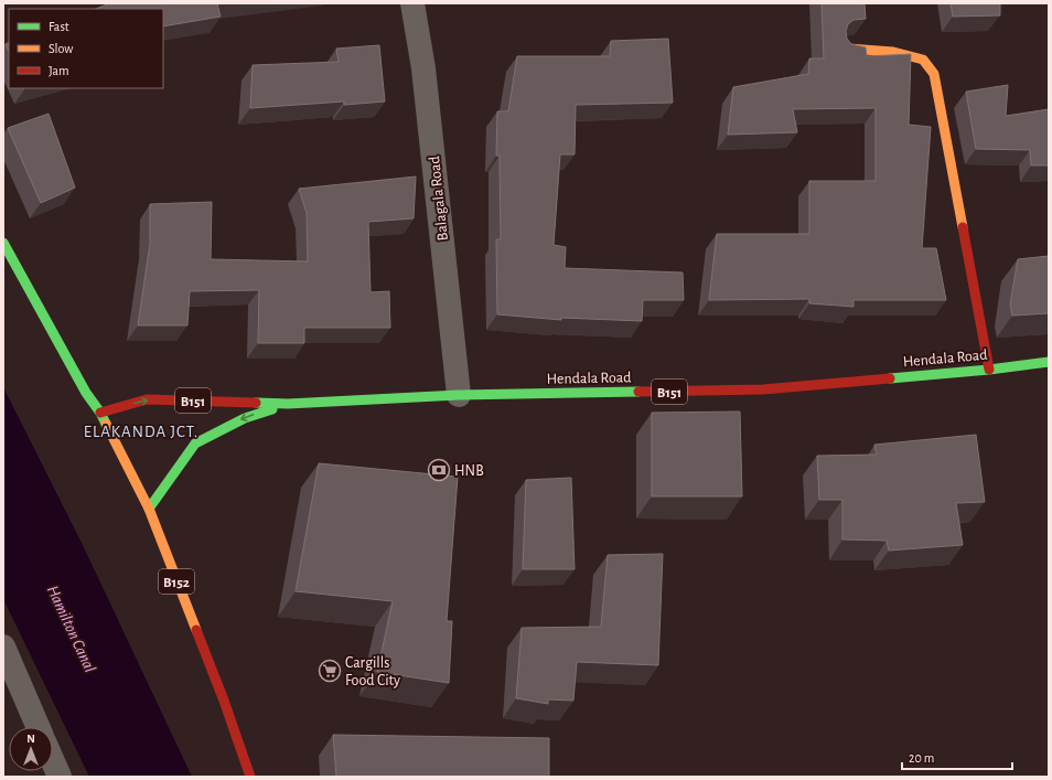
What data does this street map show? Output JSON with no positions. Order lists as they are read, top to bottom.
{
  "streets": {
    "main road": ["Hendala Road", "B151", "B152"],
    "street": ["Balagala Road"]
  },
  "crossings": [
    ["Balagala Road", "Hendala Road"],
    ["Hendala Road", "B152"]
  ],
  "districts": ["ELAKANDA JCT."],
  "water": ["Hamilton Canal"],
  "places": {
    "bank": ["HNB"],
    "supermarket": ["Cargills Food City"]
  },
  "legend": ["Fast", "Slow", "Jam"],
  "scale_bar": "20 m",
  "north": "top"
}
